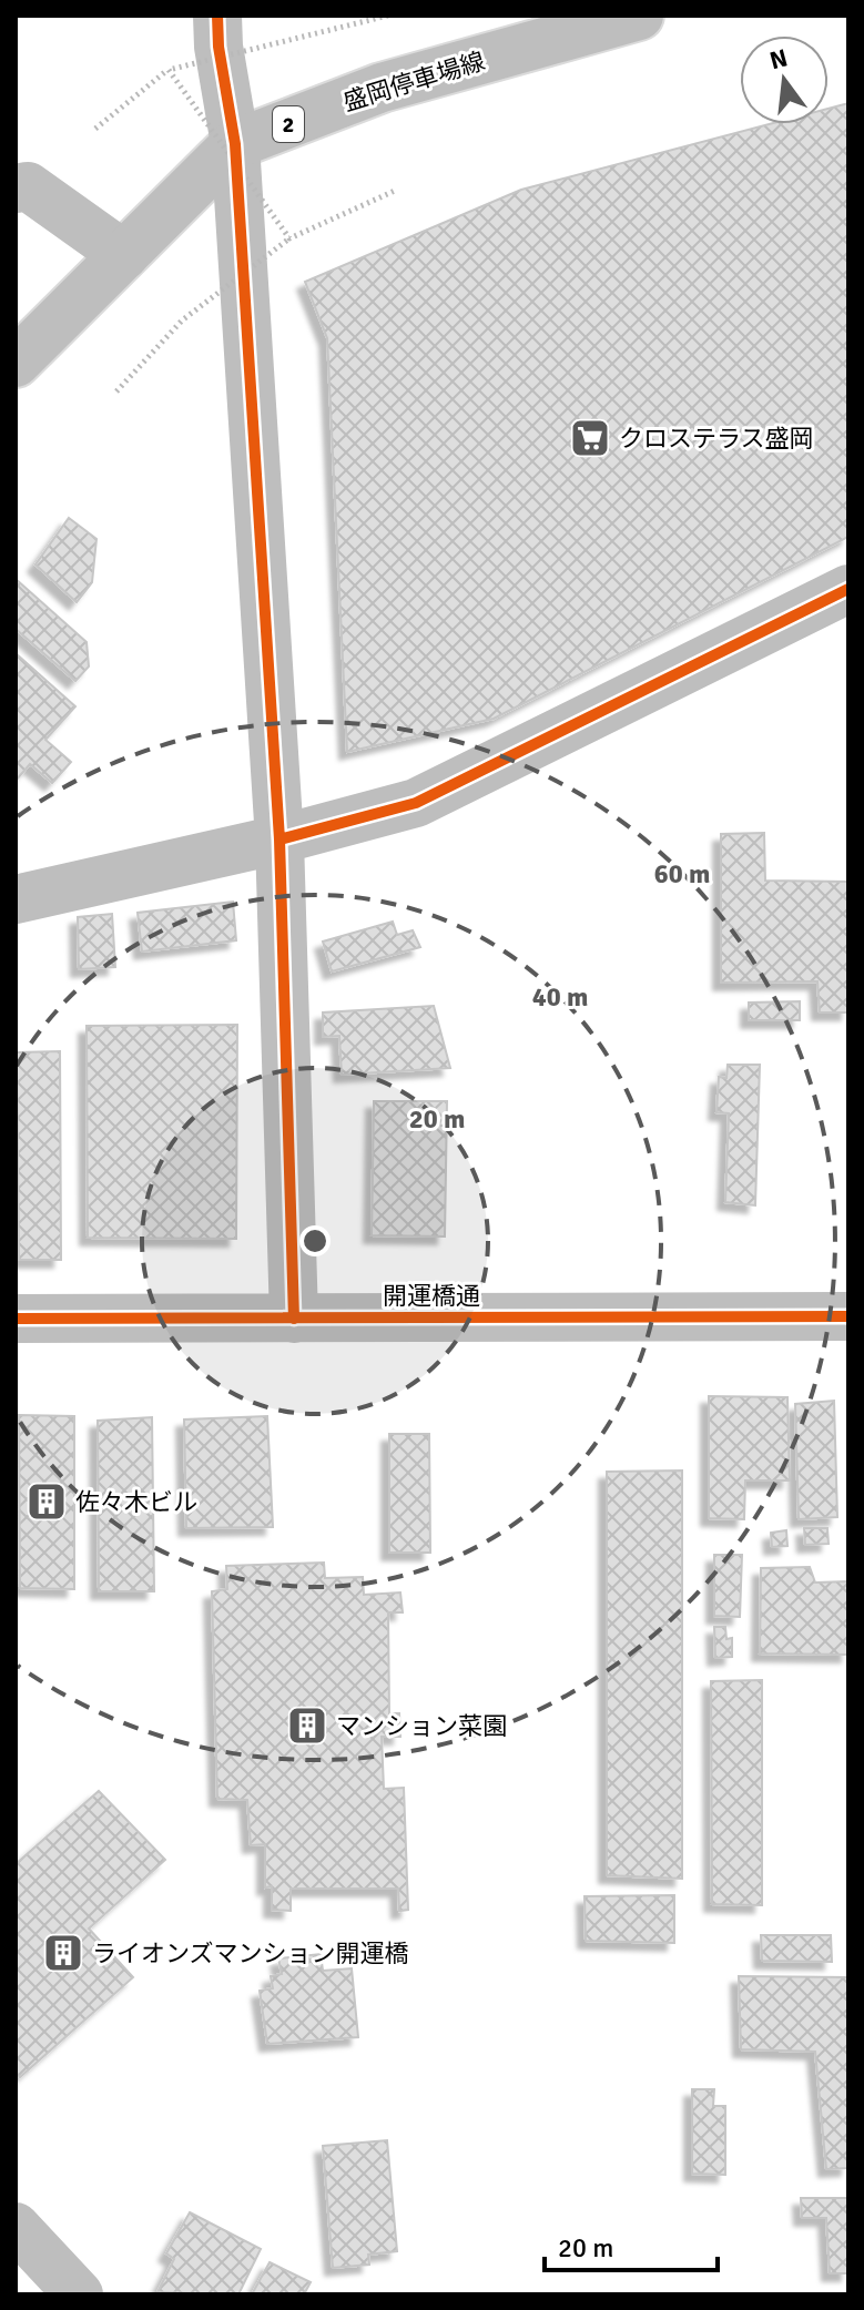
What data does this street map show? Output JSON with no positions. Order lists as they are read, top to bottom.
{
  "streets": {
    "street": ["盛岡停車場線", "2", "開運橋通"]
  },
  "places": {
    "supermarket": ["クロステラス盛岡"],
    "building": ["佐々木ビル", "マンション菜園", "ライオンズマンション開運橋"]
  },
  "scale_bar": "20 m",
  "north": "top",
  "rings": ["60 m", "40 m", "20 m"]
}
